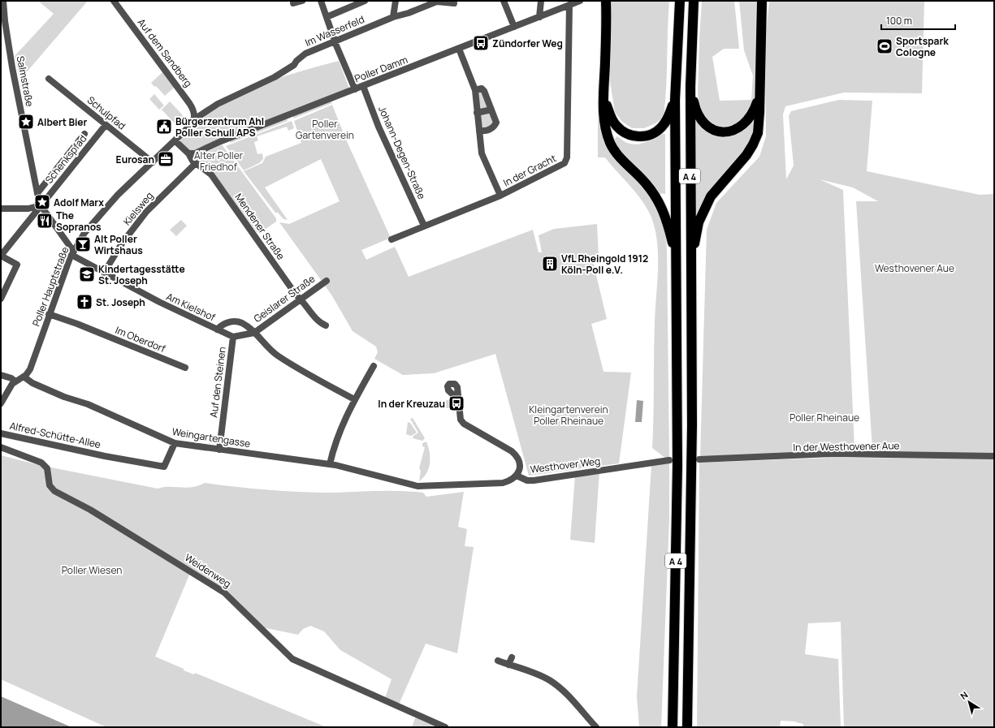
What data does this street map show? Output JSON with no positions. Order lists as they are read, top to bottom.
{
  "streets": {
    "highway": ["A 4"],
    "street": [
      "Im Wasserfeld",
      "Auf dem Sandberg",
      "Poller Damm",
      "Salmstraße",
      "Schulpfad",
      "Johann-Degen-Straße",
      "Schenkspfad",
      "In der Gracht",
      "Kielsweg",
      "Mendener Straße",
      "Poller Hauptstraße",
      "Geislarer Straße",
      "Am Kielshof",
      "Im Oberdorf",
      "Auf den Steinen",
      "Alfred-Schütte-Allee",
      "Weingartengasse",
      "In der Westhovener Aue",
      "Westhover Weg",
      "Weidenweg"
    ]
  },
  "crossings": [
    ["Im Wasserfeld", "Auf dem Sandberg"],
    ["Im Wasserfeld", "Poller Hauptstraße"],
    ["Auf dem Sandberg", "Poller Hauptstraße"],
    ["Poller Damm", "Johann-Degen-Straße"],
    ["Poller Damm", "In der Gracht"],
    ["Poller Damm", "Mendener Straße"],
    ["Salmstraße", "Schenkspfad"],
    ["Salmstraße", "Poller Hauptstraße"],
    ["Salmstraße", "Am Kielshof"],
    ["Schulpfad", "Schenkspfad"],
    ["Schulpfad", "Poller Hauptstraße"],
    ["Johann-Degen-Straße", "In der Gracht"],
    ["Kielsweg", "Mendener Straße"],
    ["Kielsweg", "Am Kielshof"],
    ["Mendener Straße", "Poller Hauptstraße"],
    ["Mendener Straße", "Geislarer Straße"],
    ["Poller Hauptstraße", "Am Kielshof"],
    ["Poller Hauptstraße", "Im Oberdorf"],
    ["Poller Hauptstraße", "Weingartengasse"],
    ["Geislarer Straße", "Am Kielshof"],
    ["Am Kielshof", "Auf den Steinen"],
    ["Auf den Steinen", "Weingartengasse"],
    ["Alfred-Schütte-Allee", "Weingartengasse"],
    ["Weingartengasse", "Westhover Weg"]
  ],
  "parks": [
    "Poller Gartenverein",
    "Alter Poller Friedhof",
    "Westhovener Aue",
    "Kleingartenverein Poller Rheinaue",
    "Poller Rheinaue",
    "Poller Wiesen"
  ],
  "places": {
    "bus stop": ["Zündorfer Weg", "In der Kreuzau"],
    "sports": ["Sportspark Cologne"],
    "place": ["Albert Bier", "Adolf Marx"],
    "public building": ["Bürgerzentrum Ahl Poller Schull APS"],
    "office": ["Eurosan"],
    "restaurant": ["The Sopranos"],
    "bar": ["Alt Poller Wirtshaus"],
    "building": ["VfL Rheingold 1912 Köln-Poll e.V."],
    "school or university": ["Kindertagesstätte St. Joseph"],
    "church": ["St. Joseph"]
  },
  "scale_bar": "100 m",
  "north": "top left"
}
